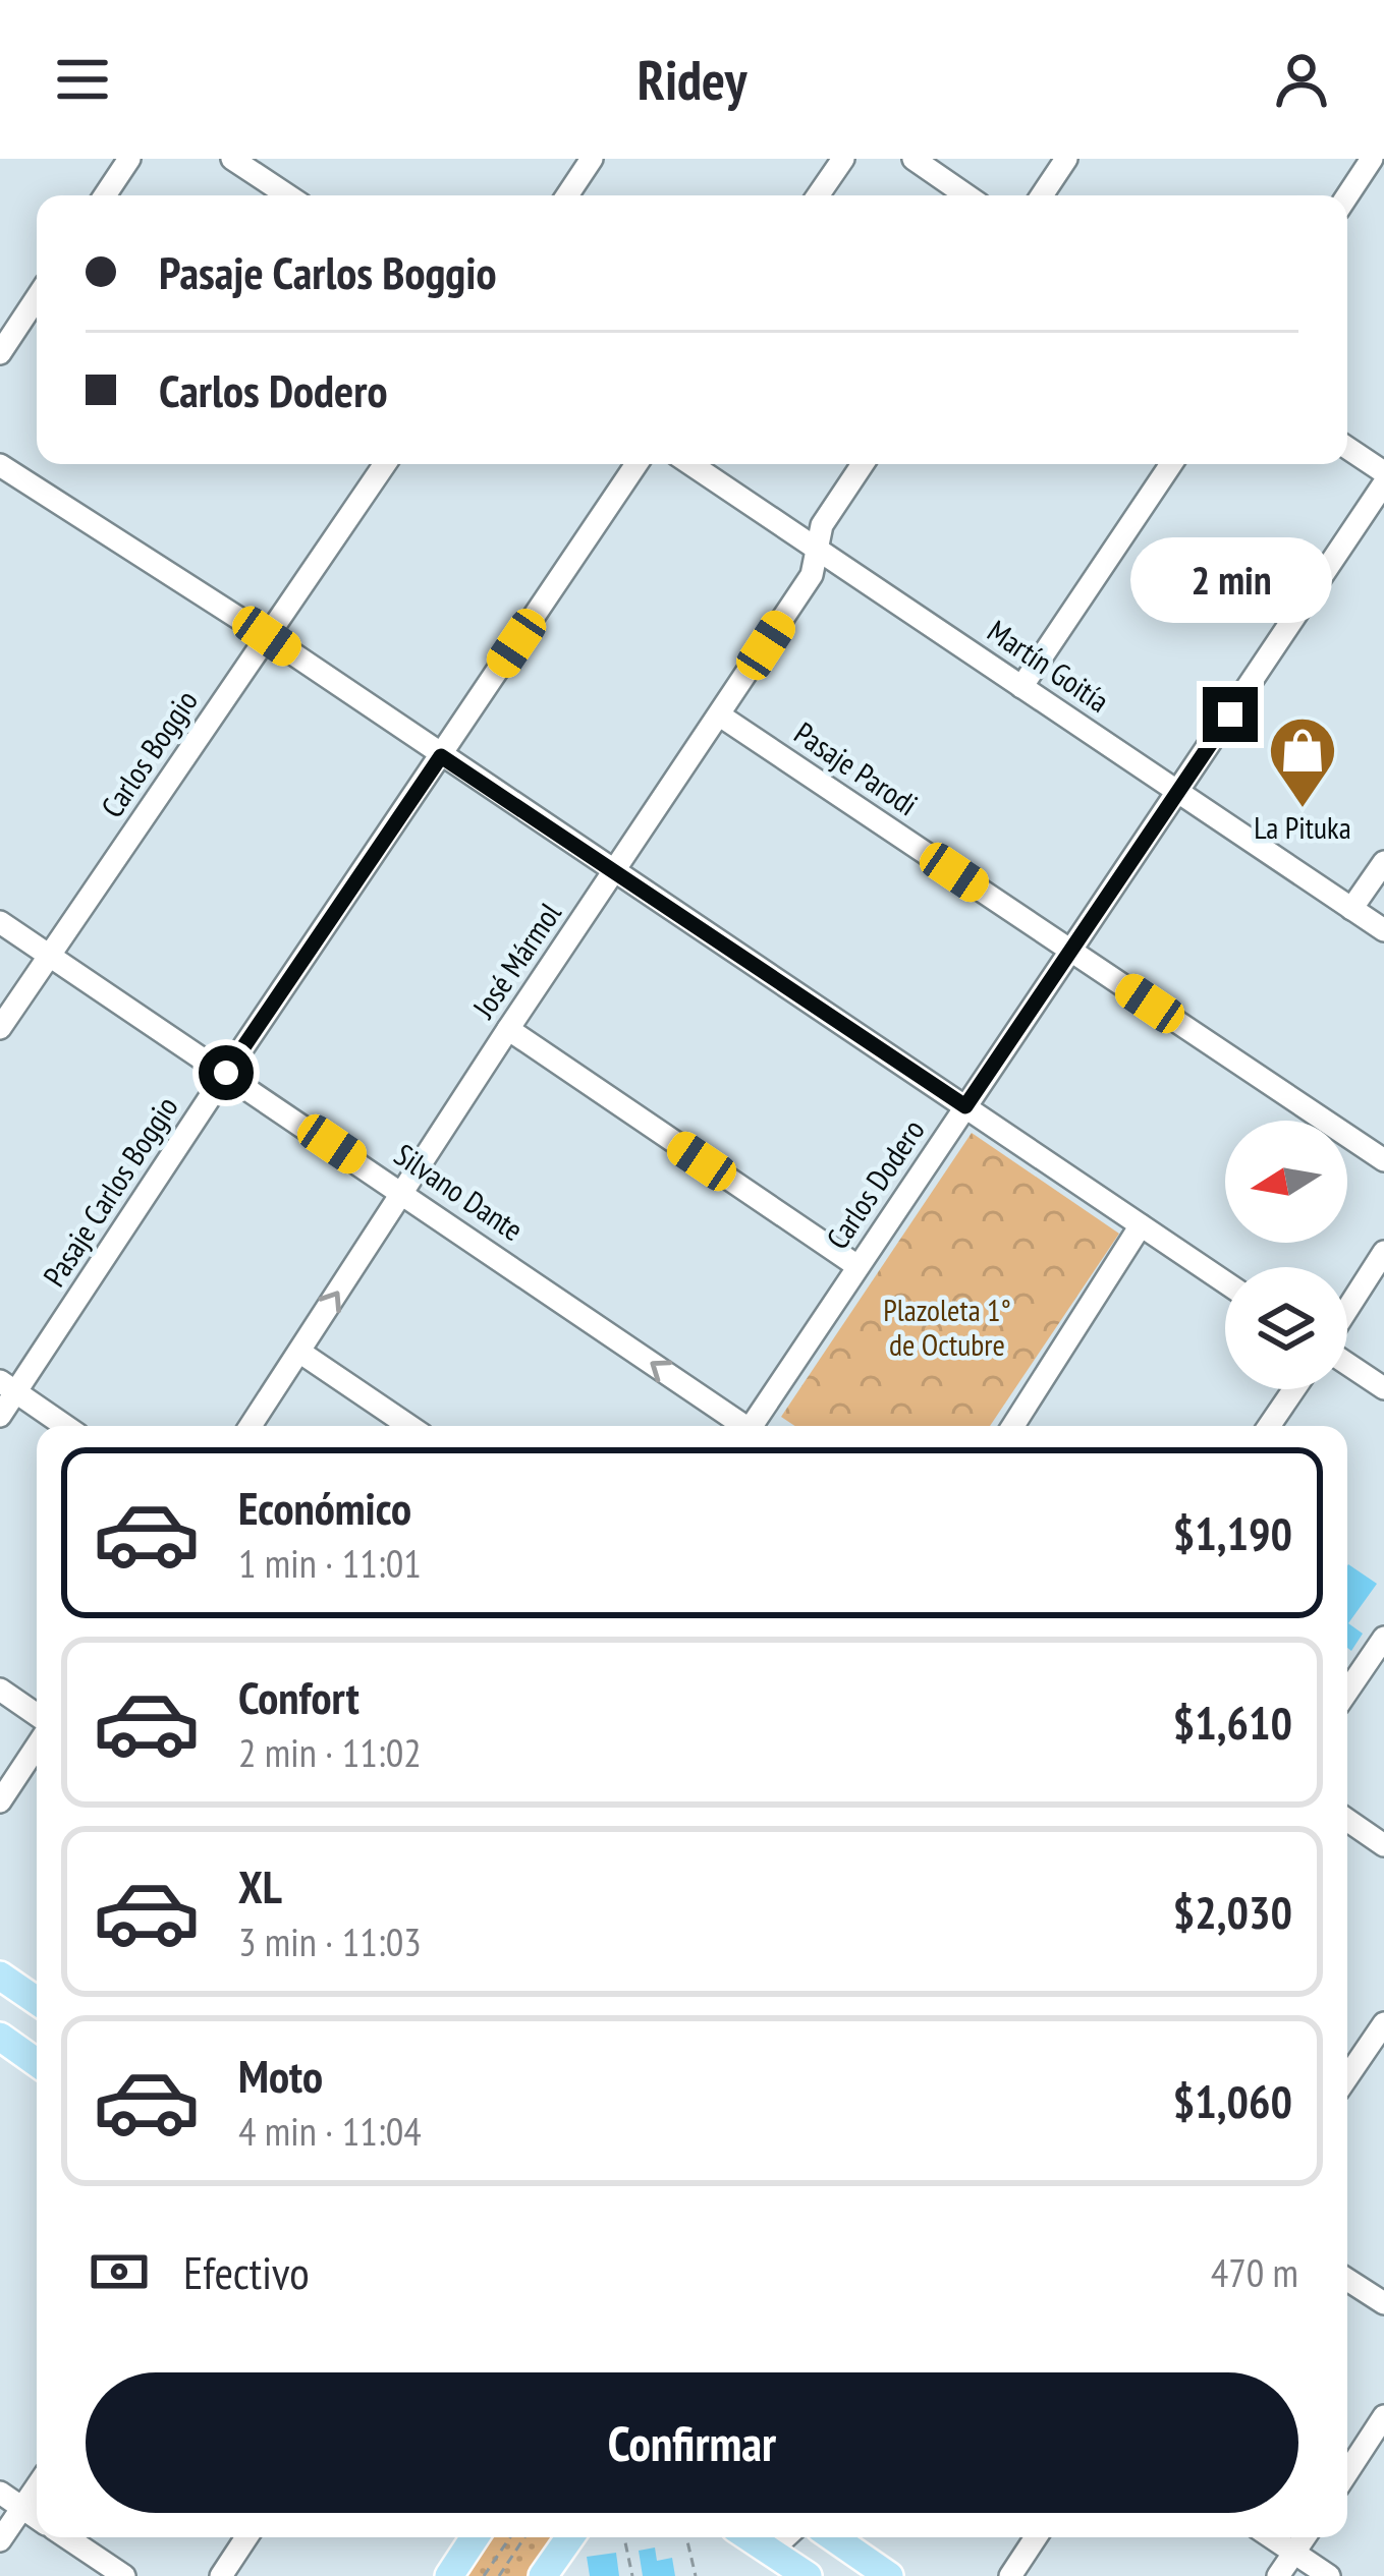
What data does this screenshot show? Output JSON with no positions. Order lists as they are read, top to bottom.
{
  "streets": {
    "street": [
      "Martín Goitía",
      "Carlos Boggio",
      "Pasaje Parodi",
      "José Mármol",
      "Carlos Dodero",
      "Pasaje Carlos Boggio",
      "Silvano Dante"
    ]
  },
  "crossings": [
    ["Martín Goitía", "José Mármol"],
    ["Martín Goitía", "Carlos Dodero"],
    ["Carlos Boggio", "Silvano Dante"],
    ["Pasaje Parodi", "José Mármol"],
    ["Pasaje Parodi", "Carlos Dodero"],
    ["José Mármol", "Silvano Dante"],
    ["Pasaje Carlos Boggio", "Silvano Dante"]
  ],
  "parks": ["Plazoleta 1° de Octubre"],
  "places": {
    "shop": ["La Pituka"]
  },
  "north": "left",
  "page": {
    "header": "Ridey",
    "banner": ["Pasaje Carlos Boggio", "Carlos Dodero"],
    "bubble": "2 min",
    "list": [
      {
        "name": "Económico",
        "note": "1 min · 11:01",
        "value": "$1,190"
      },
      {
        "name": "Confort",
        "note": "2 min · 11:02",
        "value": "$1,610"
      },
      {
        "name": "XL",
        "note": "3 min · 11:03",
        "value": "$2,030"
      },
      {
        "name": "Moto",
        "note": "4 min · 11:04",
        "value": "$1,060"
      }
    ],
    "pay": ["Efectivo", "470 m"],
    "buttons": "Confirmar"
  }
}
